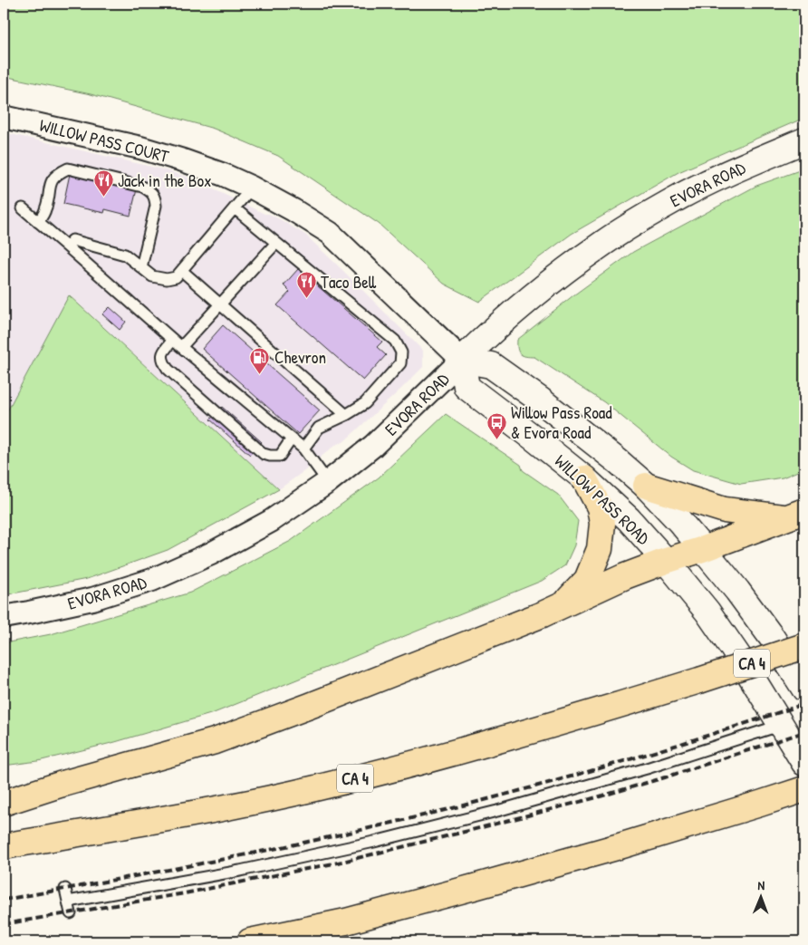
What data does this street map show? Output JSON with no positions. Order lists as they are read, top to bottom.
{
  "streets": {
    "highway": ["CA 4"],
    "street": ["WILLOW PASS COURT", "EVORA ROAD", "WILLOW PASS ROAD"]
  },
  "crossings": [
    ["WILLOW PASS COURT", "EVORA ROAD"],
    ["WILLOW PASS COURT", "WILLOW PASS ROAD"],
    ["EVORA ROAD", "WILLOW PASS ROAD"]
  ],
  "places": {
    "restaurant": ["Jack in the Box", "Taco Bell"],
    "fuel station": ["Chevron"],
    "bus stop": ["Willow Pass Road & Evora Road"]
  },
  "north": "top"
}
